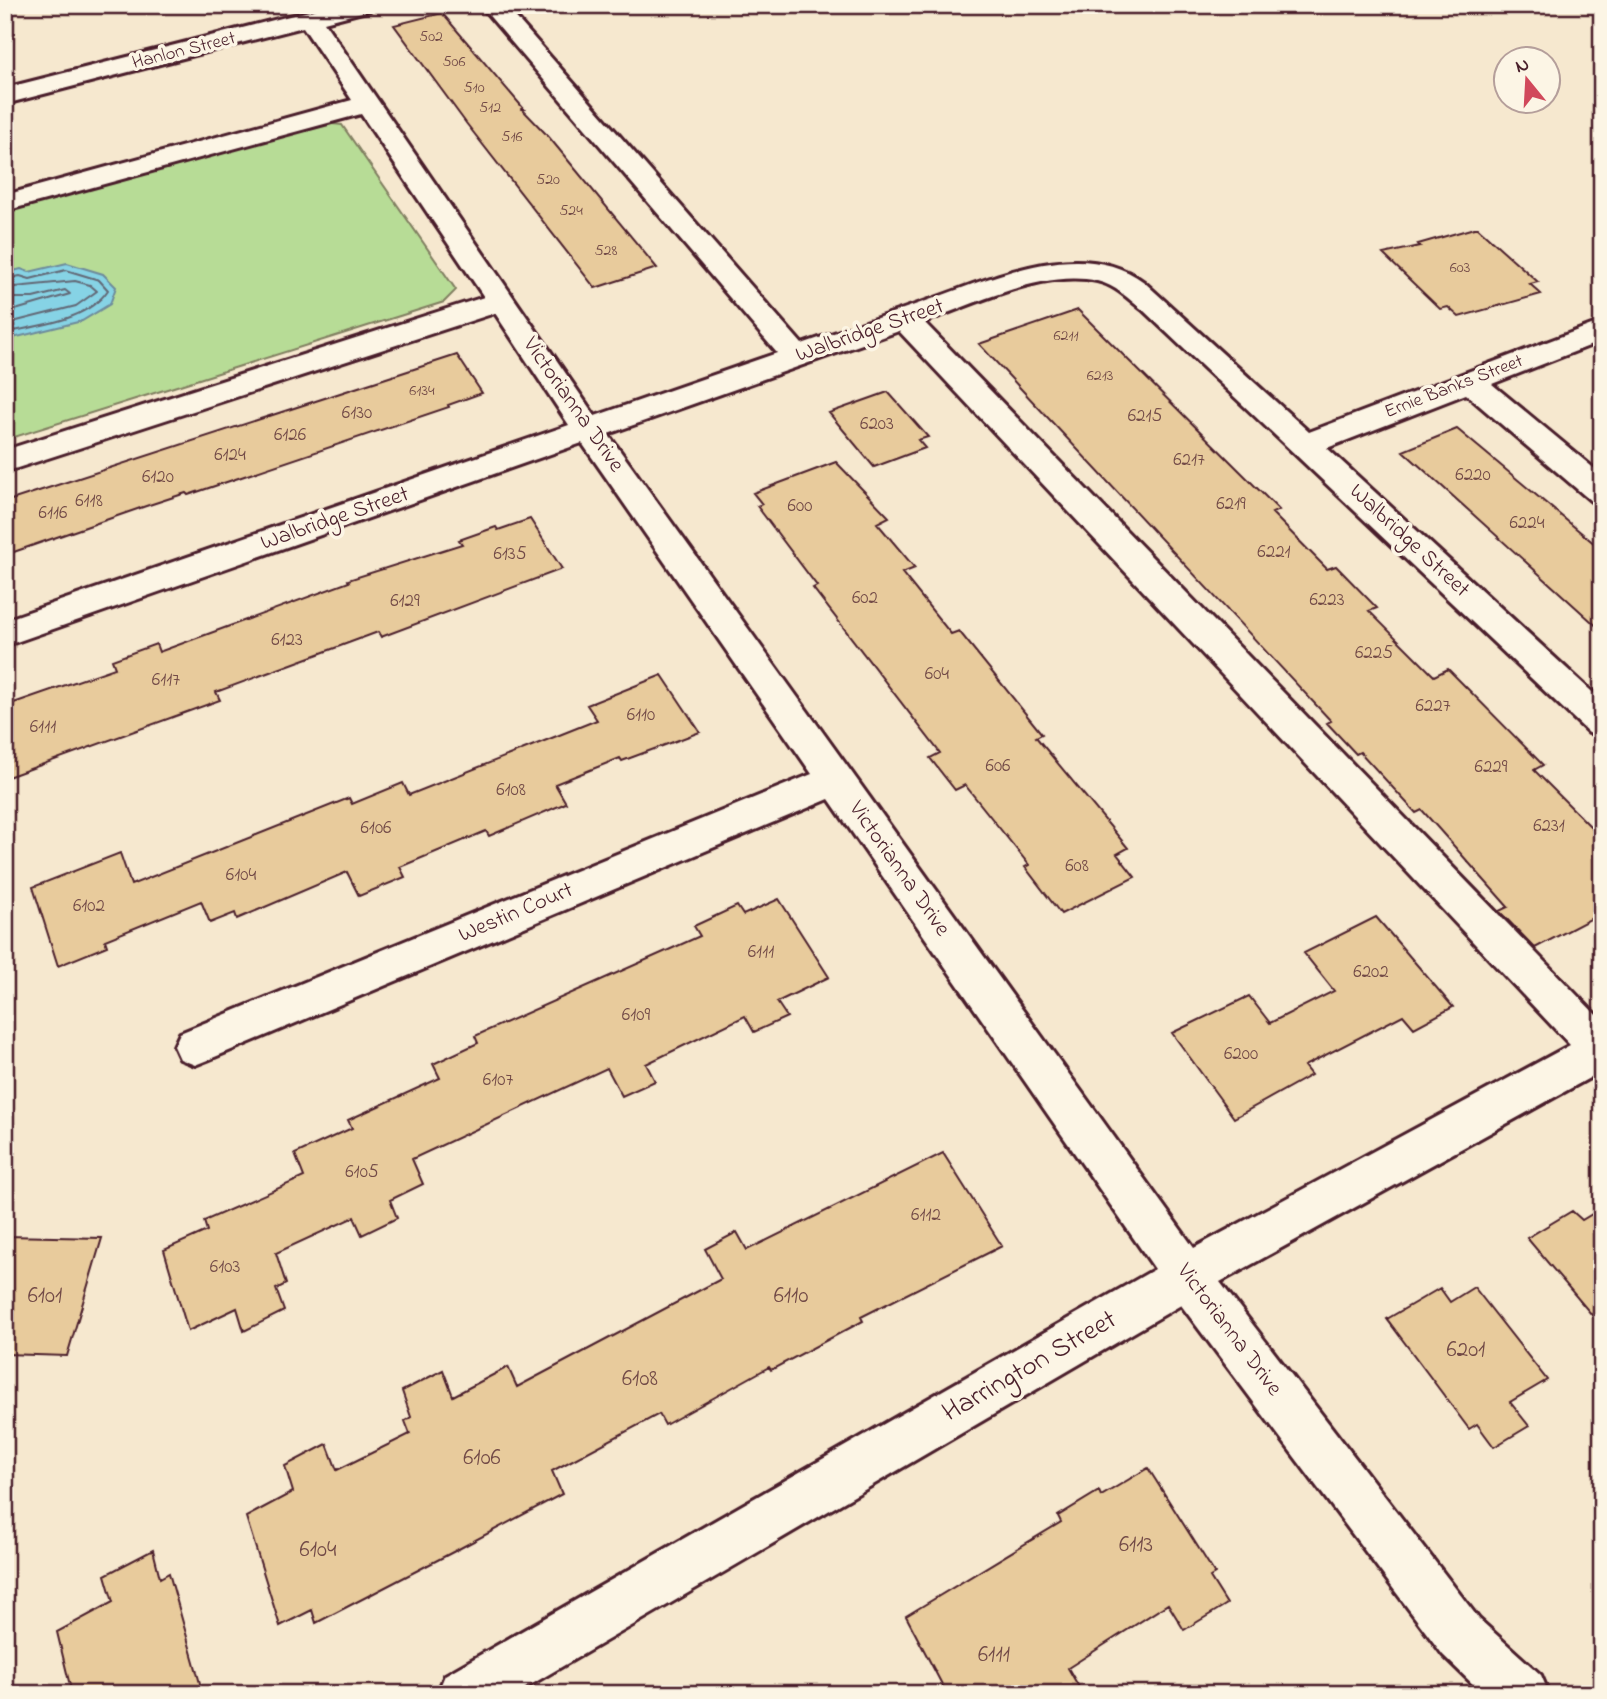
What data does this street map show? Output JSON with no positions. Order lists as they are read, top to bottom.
{
  "streets": {
    "street": [
      "Hanlon Street",
      "Walbridge Street",
      "Ernie Banks Street",
      "Victorianna Drive",
      "Westin Court",
      "Harrington Street"
    ]
  },
  "crossings": [
    ["Hanlon Street", "Victorianna Drive"],
    ["Walbridge Street", "Ernie Banks Street"],
    ["Walbridge Street", "Victorianna Drive"],
    ["Victorianna Drive", "Westin Court"],
    ["Victorianna Drive", "Harrington Street"]
  ],
  "house_numbers": [
    "502",
    "506",
    "510",
    "512",
    "516",
    "520",
    "524",
    "528",
    "603",
    "6211",
    "6213",
    "6134",
    "6130",
    "6215",
    "6203",
    "6126",
    "6124",
    "6217",
    "6220",
    "6120",
    "6118",
    "6219",
    "600",
    "6116",
    "6224",
    "6221",
    "6135",
    "602",
    "6223",
    "6129",
    "6123",
    "6225",
    "604",
    "6117",
    "6227",
    "6110",
    "6111",
    "606",
    "6229",
    "6108",
    "6231",
    "6106",
    "608",
    "6104",
    "6102",
    "6111",
    "6202",
    "6109",
    "6200",
    "6107",
    "6105",
    "6112",
    "6103",
    "6101",
    "6110",
    "6201",
    "6108",
    "6106",
    "6113",
    "6104",
    "6111"
  ],
  "north": "top"
}
